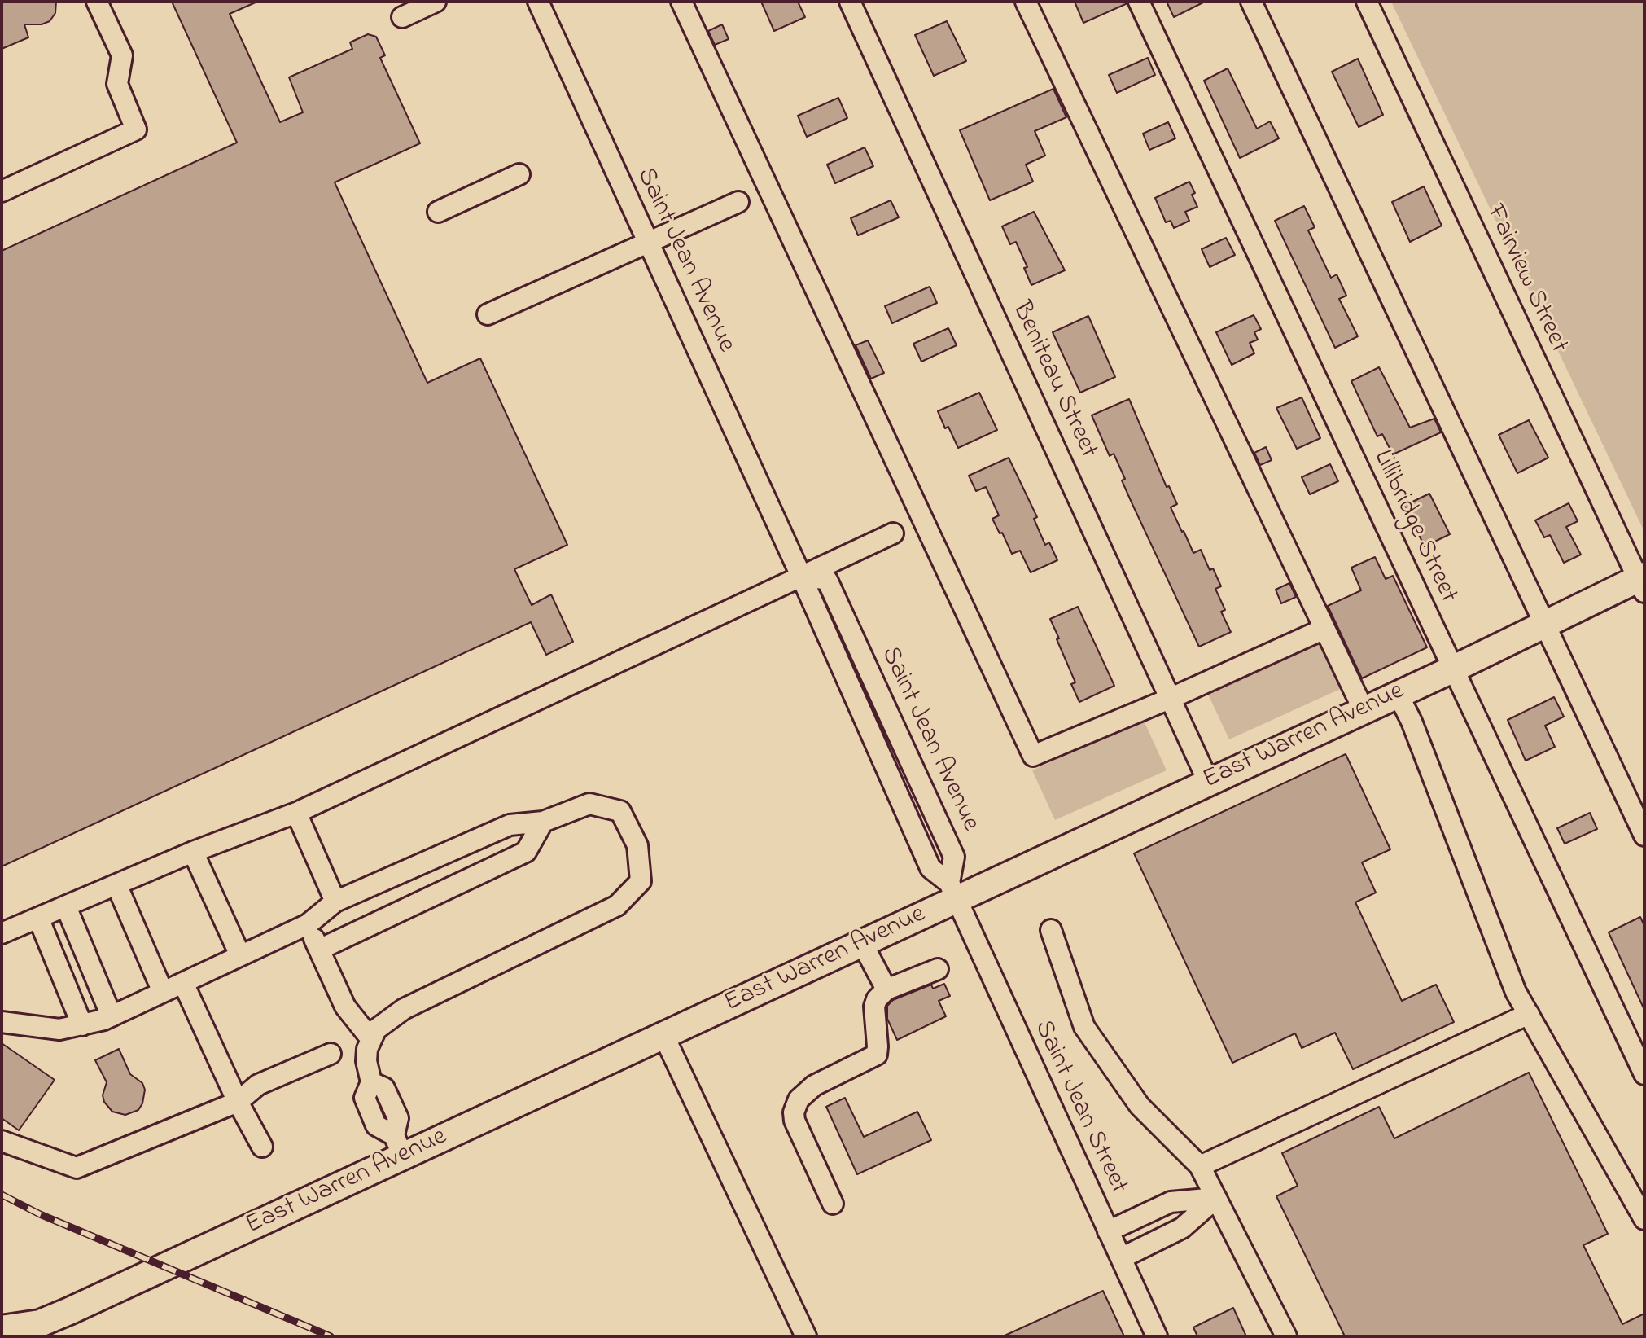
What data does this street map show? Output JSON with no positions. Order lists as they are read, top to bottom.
{
  "streets": {
    "main road": ["East Warren Avenue"],
    "street": [
      "Saint Jean Avenue",
      "Fairview Street",
      "Beniteau Street",
      "Lillibridge Street",
      "Saint Jean Street"
    ]
  },
  "crossings": [
    ["Saint Jean Avenue", "East Warren Avenue"],
    ["Saint Jean Avenue", "Saint Jean Street"],
    ["Fairview Street", "East Warren Avenue"],
    ["Beniteau Street", "East Warren Avenue"],
    ["Lillibridge Street", "East Warren Avenue"],
    ["East Warren Avenue", "Saint Jean Street"]
  ]
}
